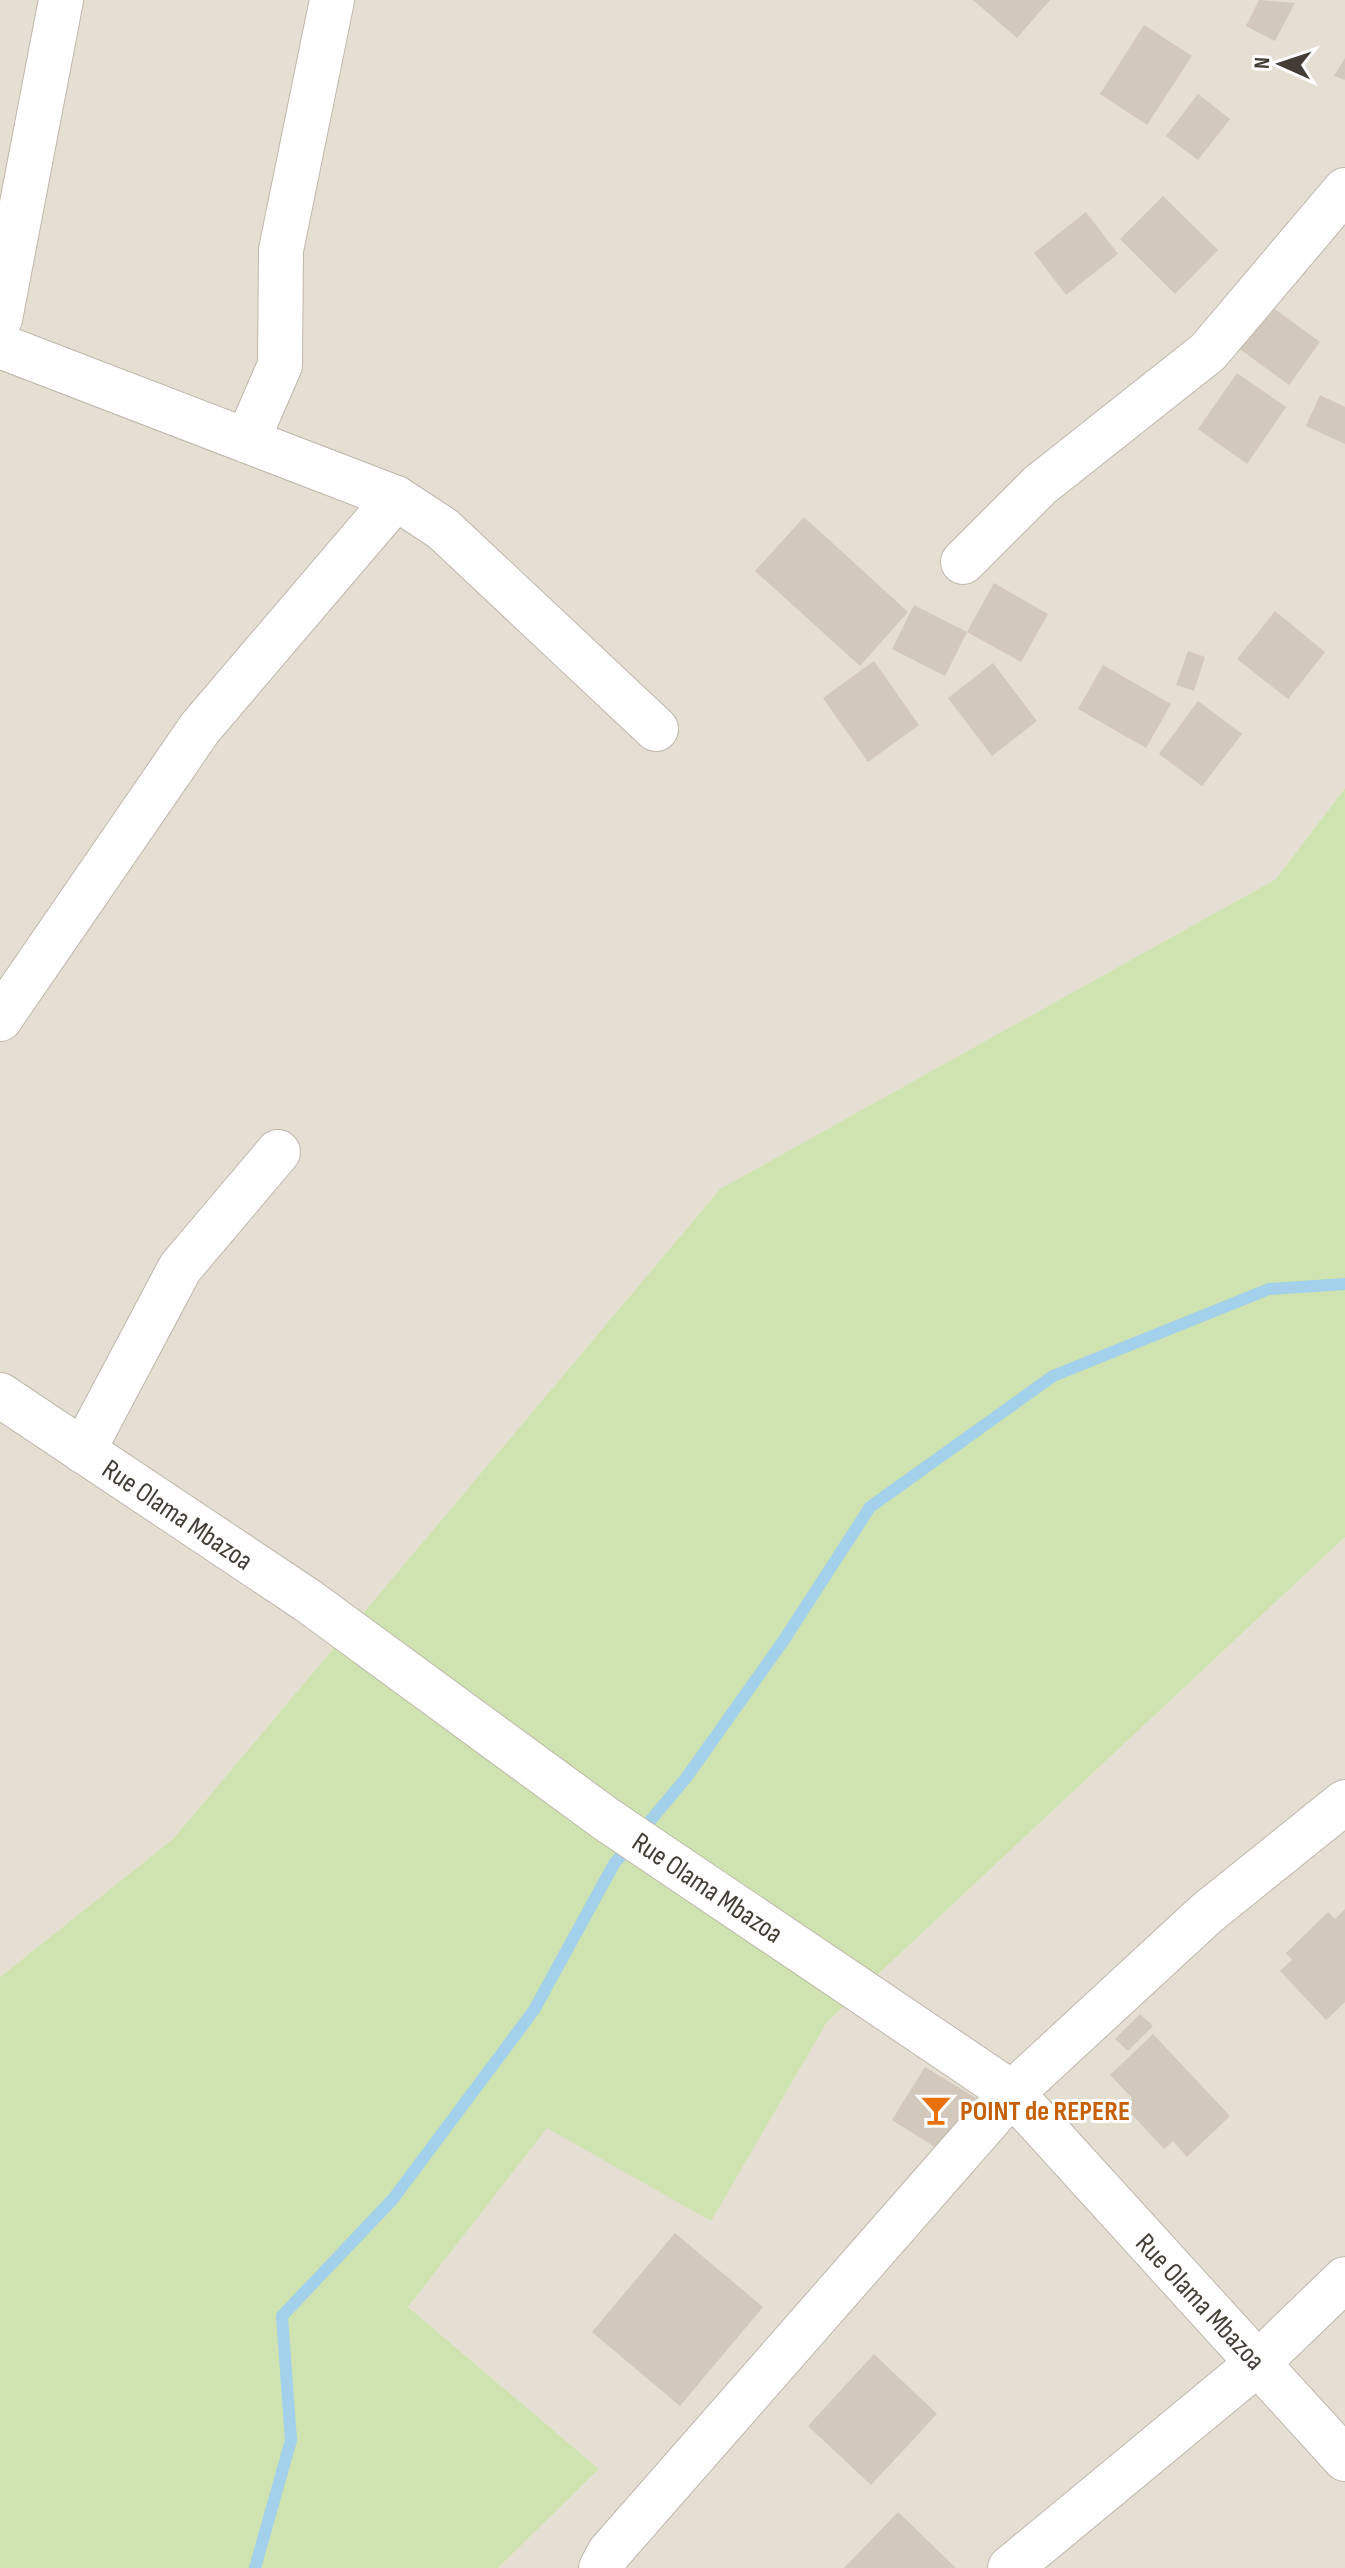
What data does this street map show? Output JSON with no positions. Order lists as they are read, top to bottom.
{
  "streets": {
    "street": ["Rue Olama Mbazoa"]
  },
  "places": {
    "bar": ["POINT de REPERE"]
  },
  "north": "left"
}
